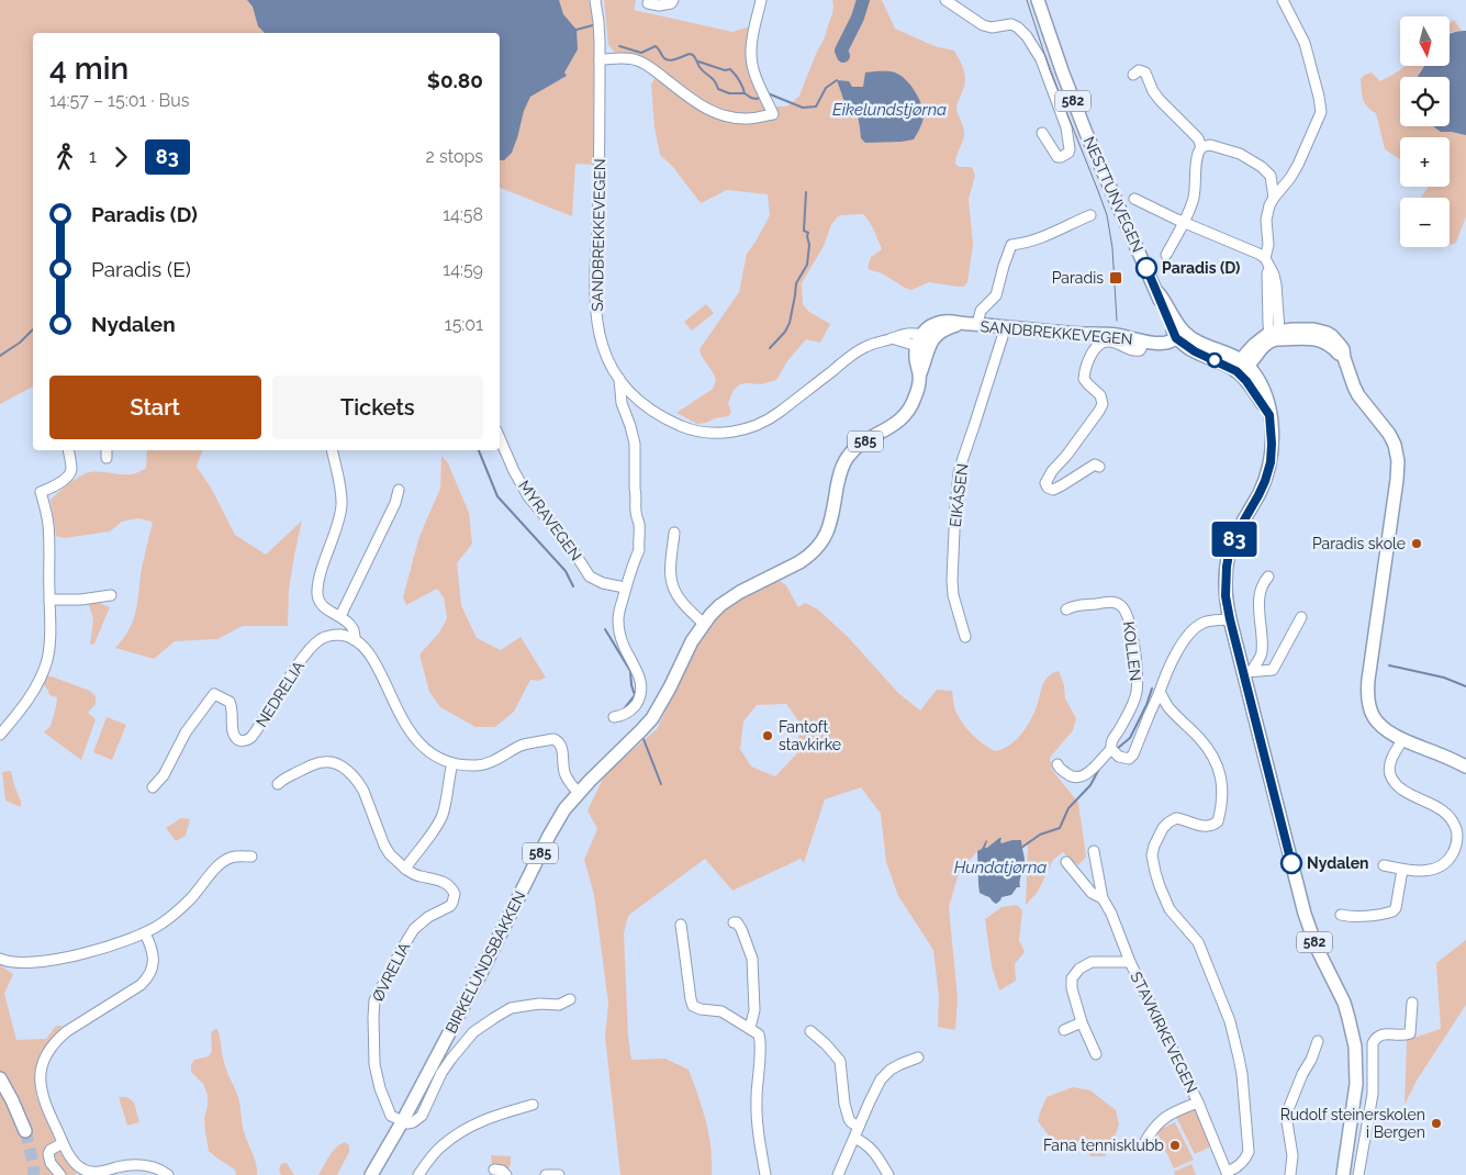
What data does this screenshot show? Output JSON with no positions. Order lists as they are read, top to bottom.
{
  "streets": {
    "main road": [
      "582",
      "NESTTUNVEGEN",
      "SANDBREKKEVEGEN",
      "585",
      "BIRKELUNDSBAKKEN"
    ],
    "street": [
      "EIKÅSEN",
      "MYRAVEGEN",
      "KOLLEN",
      "NEDRELIA",
      "ØVRELIA",
      "STAVKIRKEVEGEN"
    ]
  },
  "crossings": [
    ["NESTTUNVEGEN", "SANDBREKKEVEGEN"],
    ["SANDBREKKEVEGEN", "EIKÅSEN"],
    ["SANDBREKKEVEGEN", "BIRKELUNDSBAKKEN"],
    ["BIRKELUNDSBAKKEN", "ØVRELIA"]
  ],
  "water": ["Eikelundstjørna", "Hundatjørna"],
  "places": {
    "other": [
      "Paradis (D)",
      "Paradis skole",
      "Fantoft stavkirke",
      "Nydalen",
      "Rudolf steinerskolen i Bergen",
      "Fana tennisklubb"
    ],
    "transit": ["Paradis"]
  },
  "lines": ["bus line 83"],
  "north": "bottom",
  "page": {
    "on_map": "83",
    "map_buttons": ["+", "−"],
    "heading": ["4 min", "14:57 – 15:01 · Bus", "$0.80"],
    "legs": ["1", "83", "2 stops"],
    "list": [
      {
        "name": "Paradis (D)",
        "value": "14:58"
      },
      {
        "name": "Paradis (E)",
        "value": "14:59"
      },
      {
        "name": "Nydalen",
        "value": "15:01"
      }
    ],
    "buttons": ["Start", "Tickets"]
  }
}
